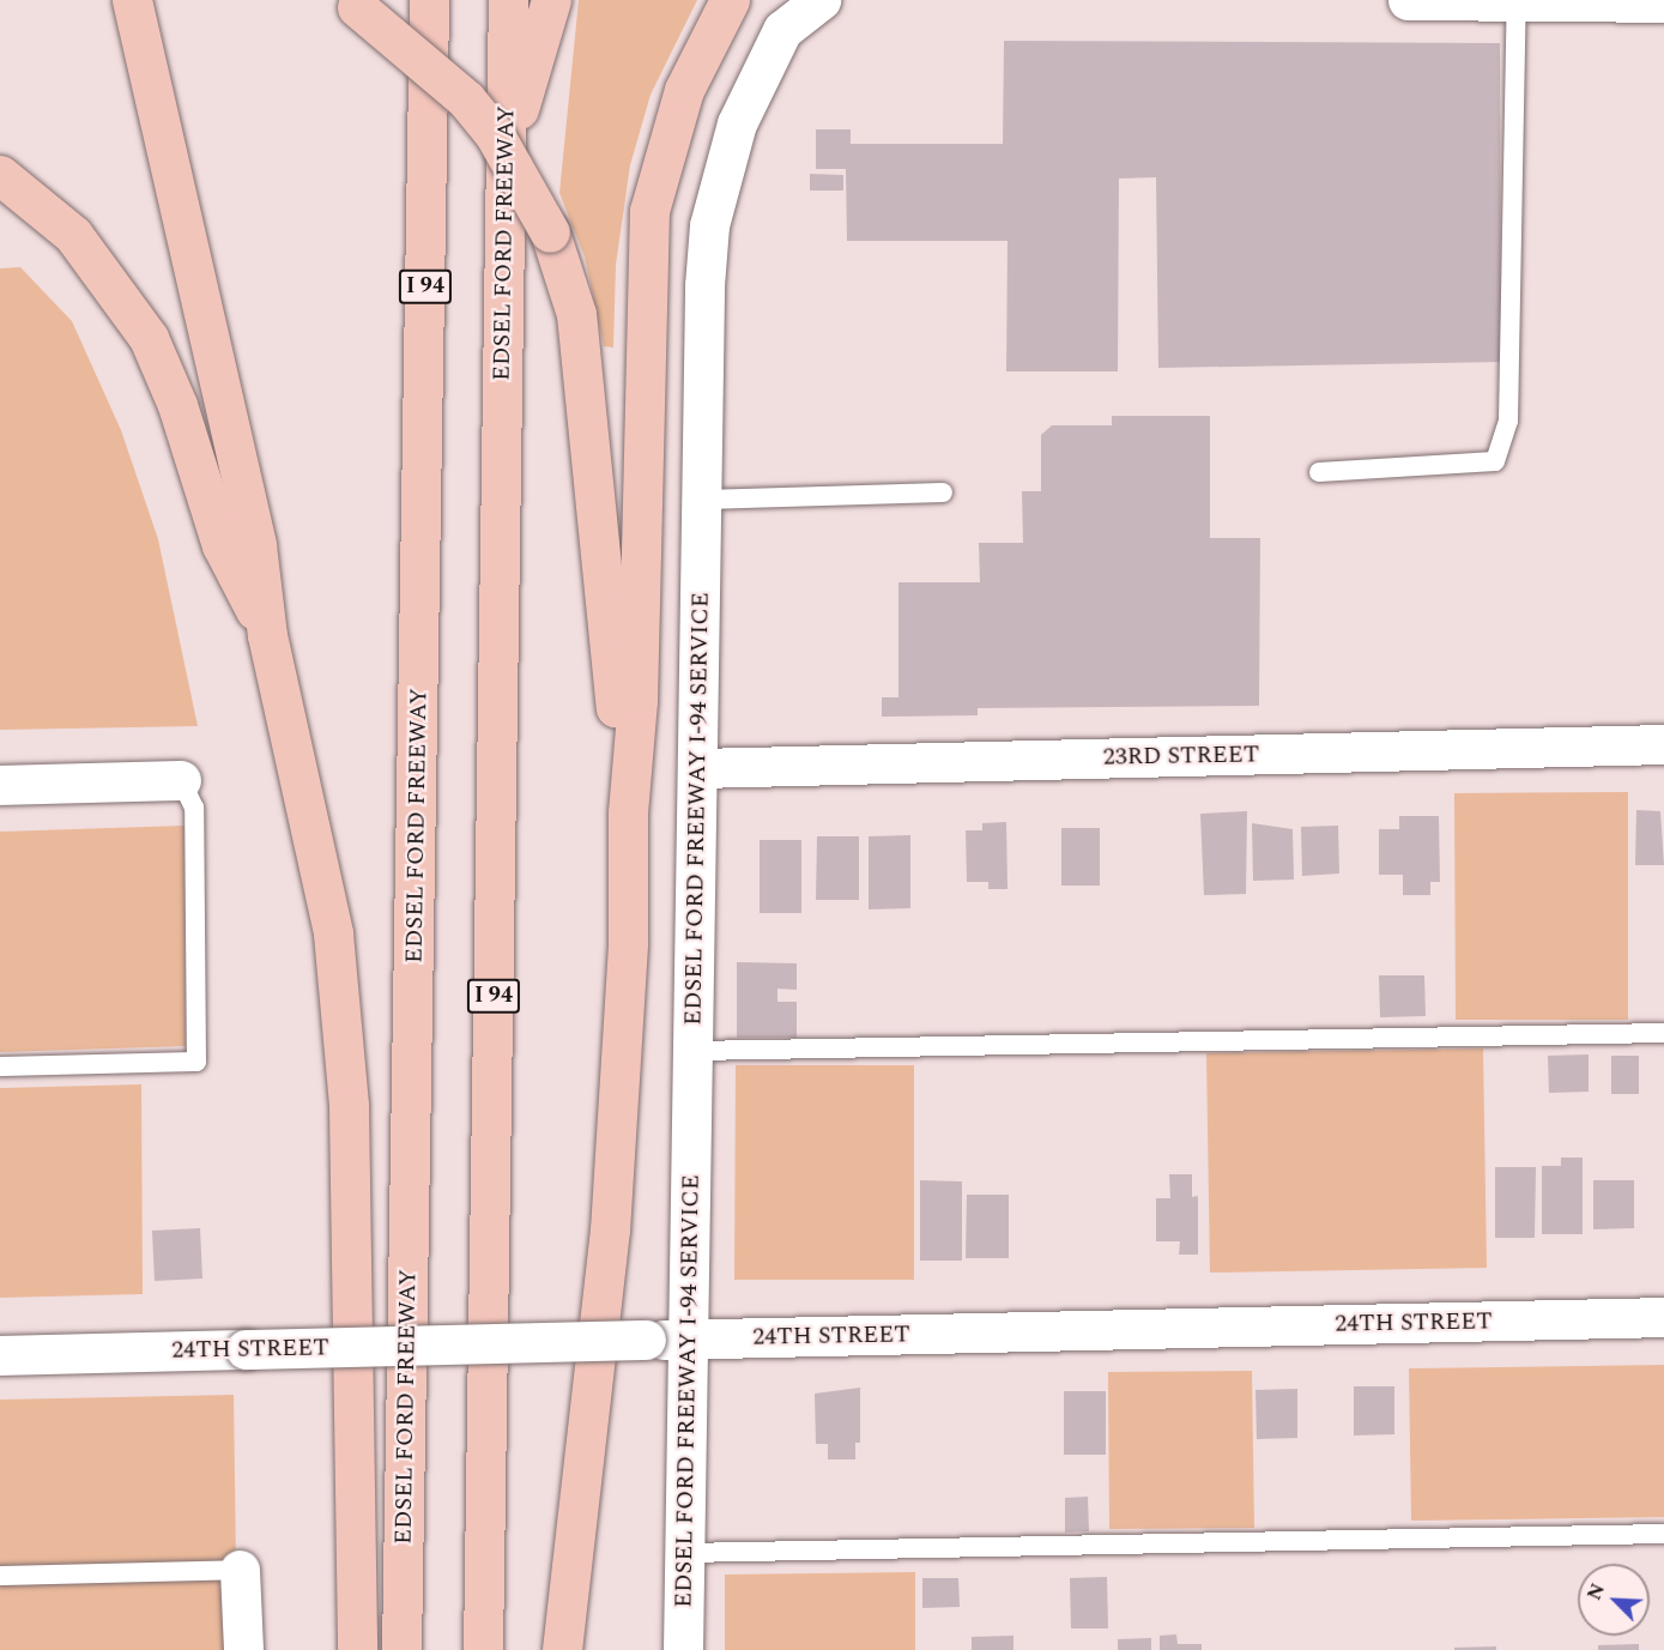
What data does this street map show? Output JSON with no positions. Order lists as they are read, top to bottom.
{
  "streets": {
    "highway": ["EDSEL FORD FREEWAY", "I 94"],
    "street": ["23RD STREET", "EDSEL FORD FREEWAY I-94 SERVICE", "24TH STREET"]
  },
  "crossings": [
    ["23RD STREET", "EDSEL FORD FREEWAY I-94 SERVICE"],
    ["EDSEL FORD FREEWAY I-94 SERVICE", "24TH STREET"]
  ],
  "north": "top left"
}
